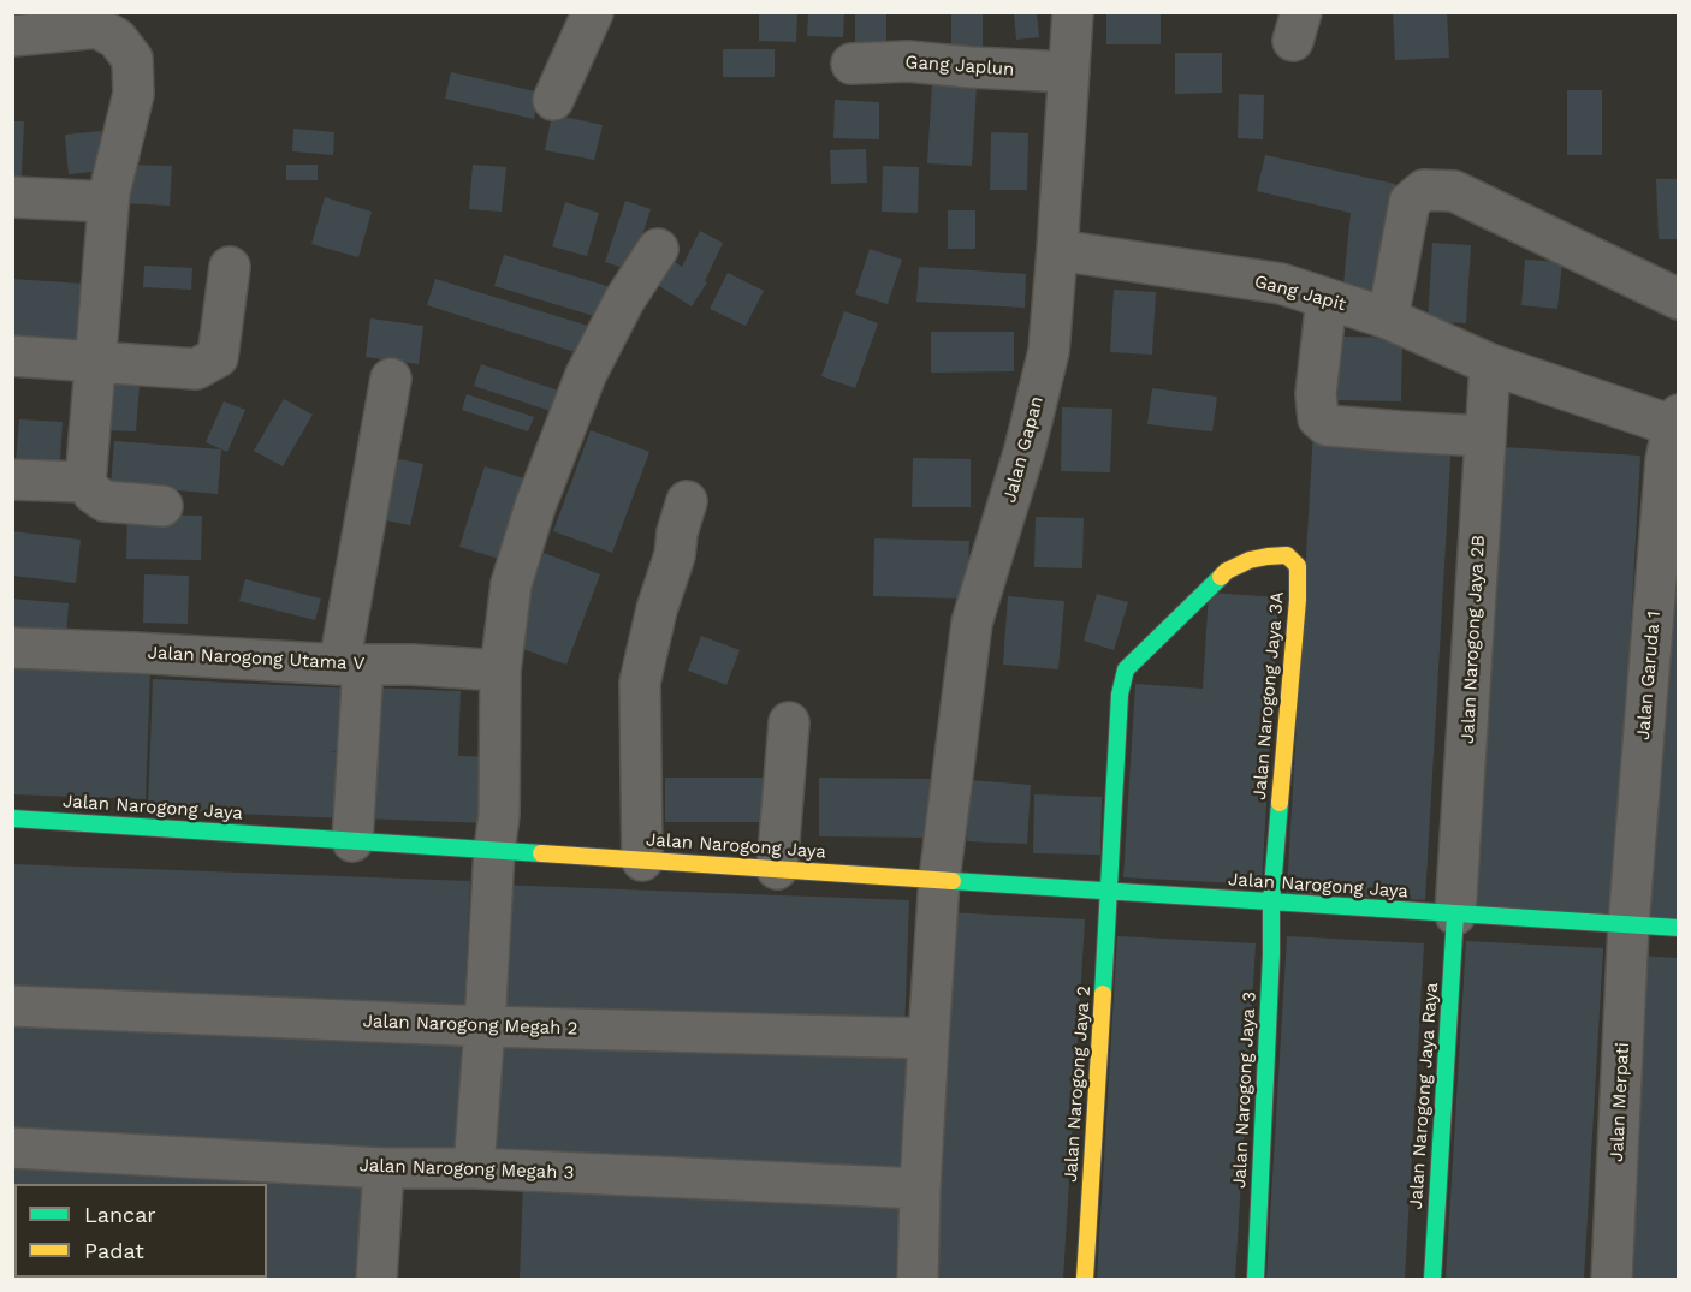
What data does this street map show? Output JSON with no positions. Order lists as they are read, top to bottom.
{
  "streets": {
    "street": [
      "Gang Japlun",
      "Gang Japit",
      "Jalan Gapan",
      "Jalan Narogong Jaya 2B",
      "Jalan Narogong Utama V",
      "Jalan Garuda 1",
      "Jalan Narogong Jaya 3A",
      "Jalan Narogong Jaya",
      "Jalan Narogong Megah 2",
      "Jalan Narogong Jaya 2",
      "Jalan Narogong Jaya 3",
      "Jalan Narogong Jaya Raya",
      "Jalan Merpati",
      "Jalan Narogong Megah 3"
    ]
  },
  "crossings": [
    ["Gang Japlun", "Jalan Gapan"],
    ["Gang Japit", "Jalan Gapan"],
    ["Gang Japit", "Jalan Narogong Jaya 2B"],
    ["Gang Japit", "Jalan Garuda 1"],
    ["Jalan Gapan", "Jalan Narogong Jaya"],
    ["Jalan Gapan", "Jalan Narogong Megah 2"],
    ["Jalan Gapan", "Jalan Narogong Megah 3"],
    ["Jalan Narogong Jaya 2B", "Jalan Narogong Jaya"],
    ["Jalan Narogong Jaya 2B", "Jalan Narogong Jaya Raya"],
    ["Jalan Garuda 1", "Jalan Narogong Jaya"],
    ["Jalan Garuda 1", "Jalan Merpati"],
    ["Jalan Narogong Jaya 3A", "Jalan Narogong Jaya"],
    ["Jalan Narogong Jaya 3A", "Jalan Narogong Jaya 2"],
    ["Jalan Narogong Jaya 3A", "Jalan Narogong Jaya 3"],
    ["Jalan Narogong Jaya", "Jalan Narogong Jaya 2"],
    ["Jalan Narogong Jaya", "Jalan Narogong Jaya 3"],
    ["Jalan Narogong Jaya", "Jalan Narogong Jaya Raya"],
    ["Jalan Narogong Jaya", "Jalan Merpati"]
  ],
  "legend": ["Lancar", "Padat"]
}
